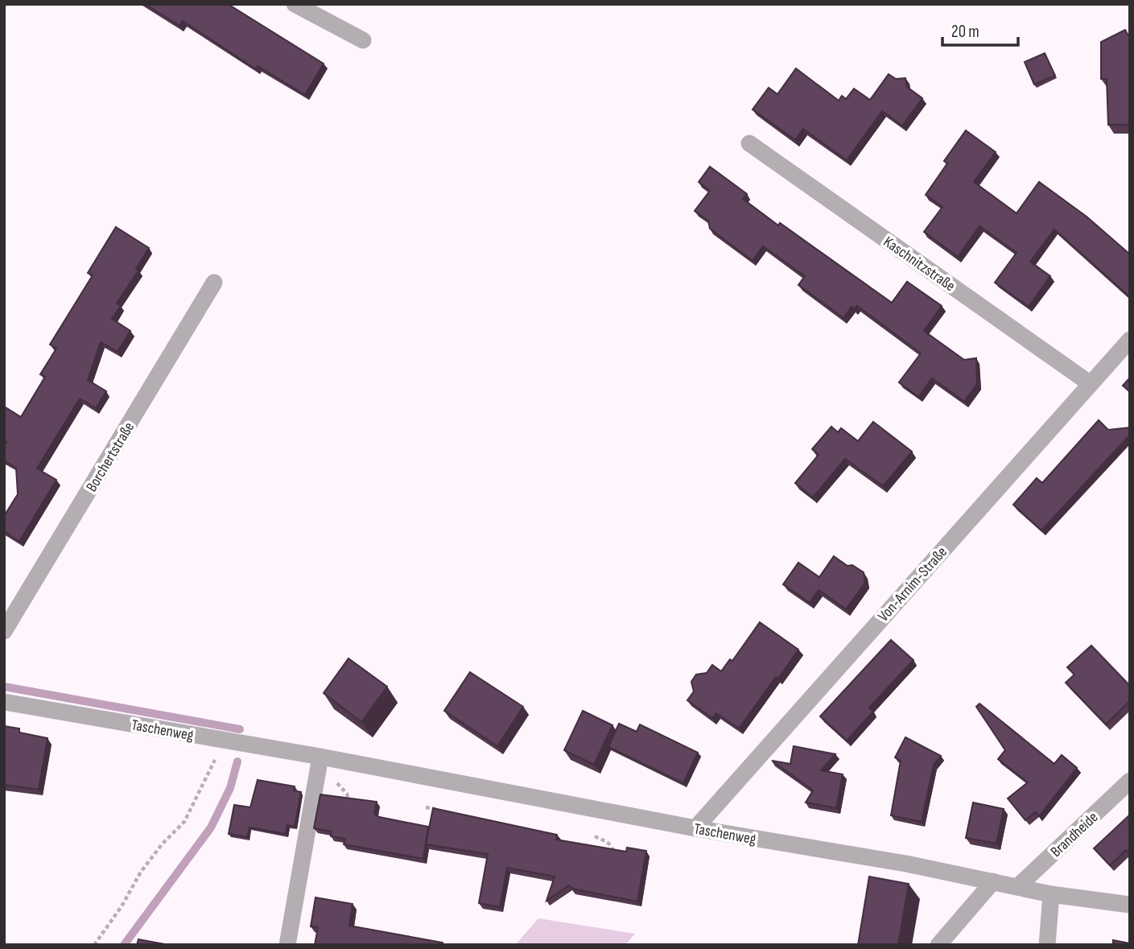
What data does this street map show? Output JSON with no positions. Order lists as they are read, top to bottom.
{
  "streets": {
    "street": [
      "Kaschnitzstraße",
      "Borchertstraße",
      "Von-Arnim-Straße",
      "Taschenweg",
      "Brandheide"
    ]
  },
  "crossings": [
    ["Kaschnitzstraße", "Von-Arnim-Straße"],
    ["Von-Arnim-Straße", "Taschenweg"],
    ["Taschenweg", "Brandheide"]
  ],
  "scale_bar": "20 m"
}
